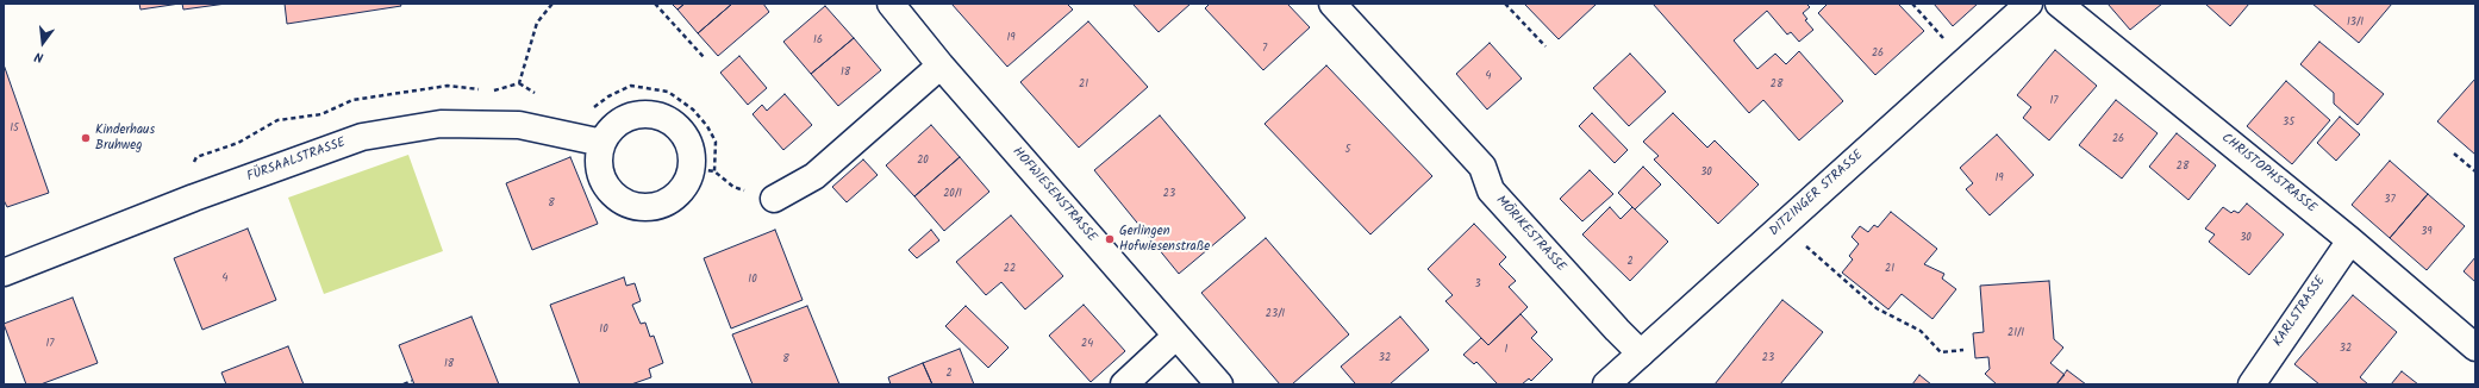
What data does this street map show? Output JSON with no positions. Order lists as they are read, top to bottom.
{
  "streets": {
    "street": [
      "FÜRSAALSTRASSE",
      "CHRISTOPHSTRASSE",
      "DITZINGER STRASSE",
      "HOFWIESENSTRASSE",
      "MÖRIKESTRASSE",
      "KARLSTRASSE"
    ]
  },
  "crossings": [
    ["CHRISTOPHSTRASSE", "KARLSTRASSE"],
    ["DITZINGER STRASSE", "MÖRIKESTRASSE"]
  ],
  "places": ["Kinderhaus Bruhweg", "Gerlingen Hofwiesenstraße"],
  "house_numbers": [
    "13/1",
    "19",
    "16",
    "7",
    "26",
    "18",
    "4",
    "21",
    "28",
    "17",
    "35",
    "15",
    "26",
    "5",
    "20",
    "28",
    "30",
    "19",
    "20/1",
    "23",
    "37",
    "8",
    "39",
    "30",
    "2",
    "22",
    "21",
    "4",
    "10",
    "3",
    "23/1",
    "10",
    "21/1",
    "17",
    "24",
    "32",
    "1",
    "32",
    "23",
    "8",
    "18",
    "2"
  ],
  "north": "bottom"
}
